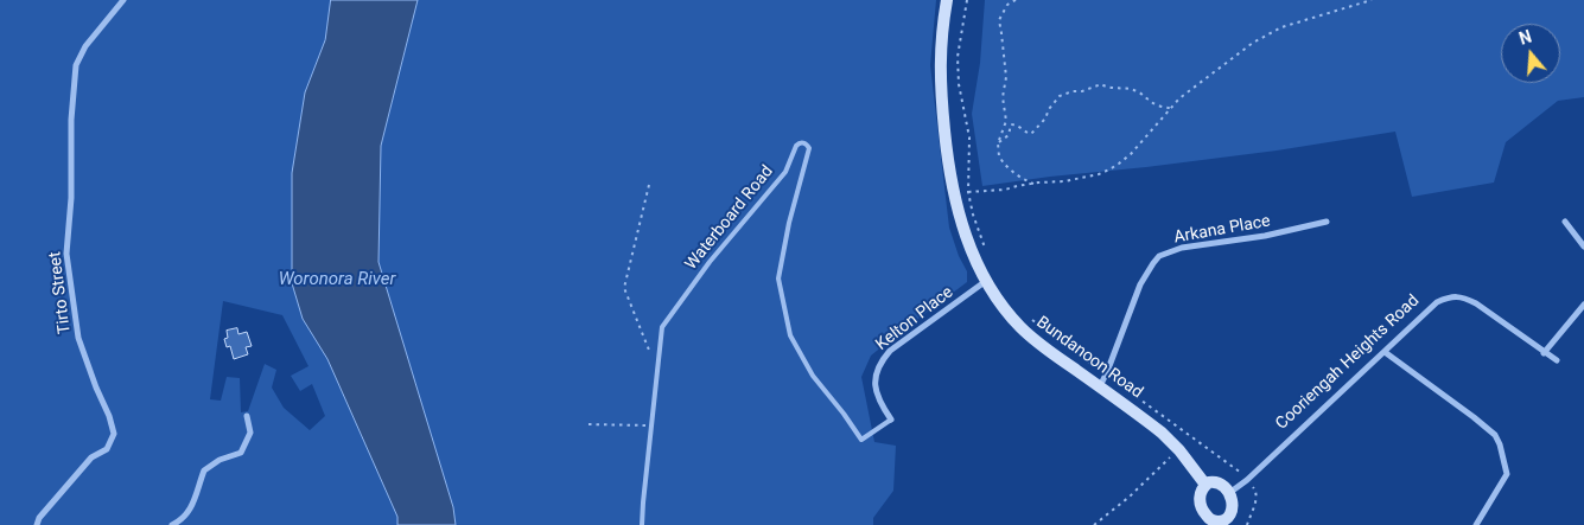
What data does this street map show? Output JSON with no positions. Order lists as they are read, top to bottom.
{
  "streets": {
    "street": [
      "Arkana Place",
      "Tirto Street",
      "Kelton Place",
      "Bundanoon Road",
      "Cooriengah Heights Road"
    ],
    "lane": ["Waterboard Road"]
  },
  "crossings": [
    ["Waterboard Road", "Kelton Place"],
    ["Arkana Place", "Bundanoon Road"],
    ["Kelton Place", "Bundanoon Road"],
    ["Bundanoon Road", "Cooriengah Heights Road"]
  ],
  "water": ["Woronora River"],
  "north": "top"
}
